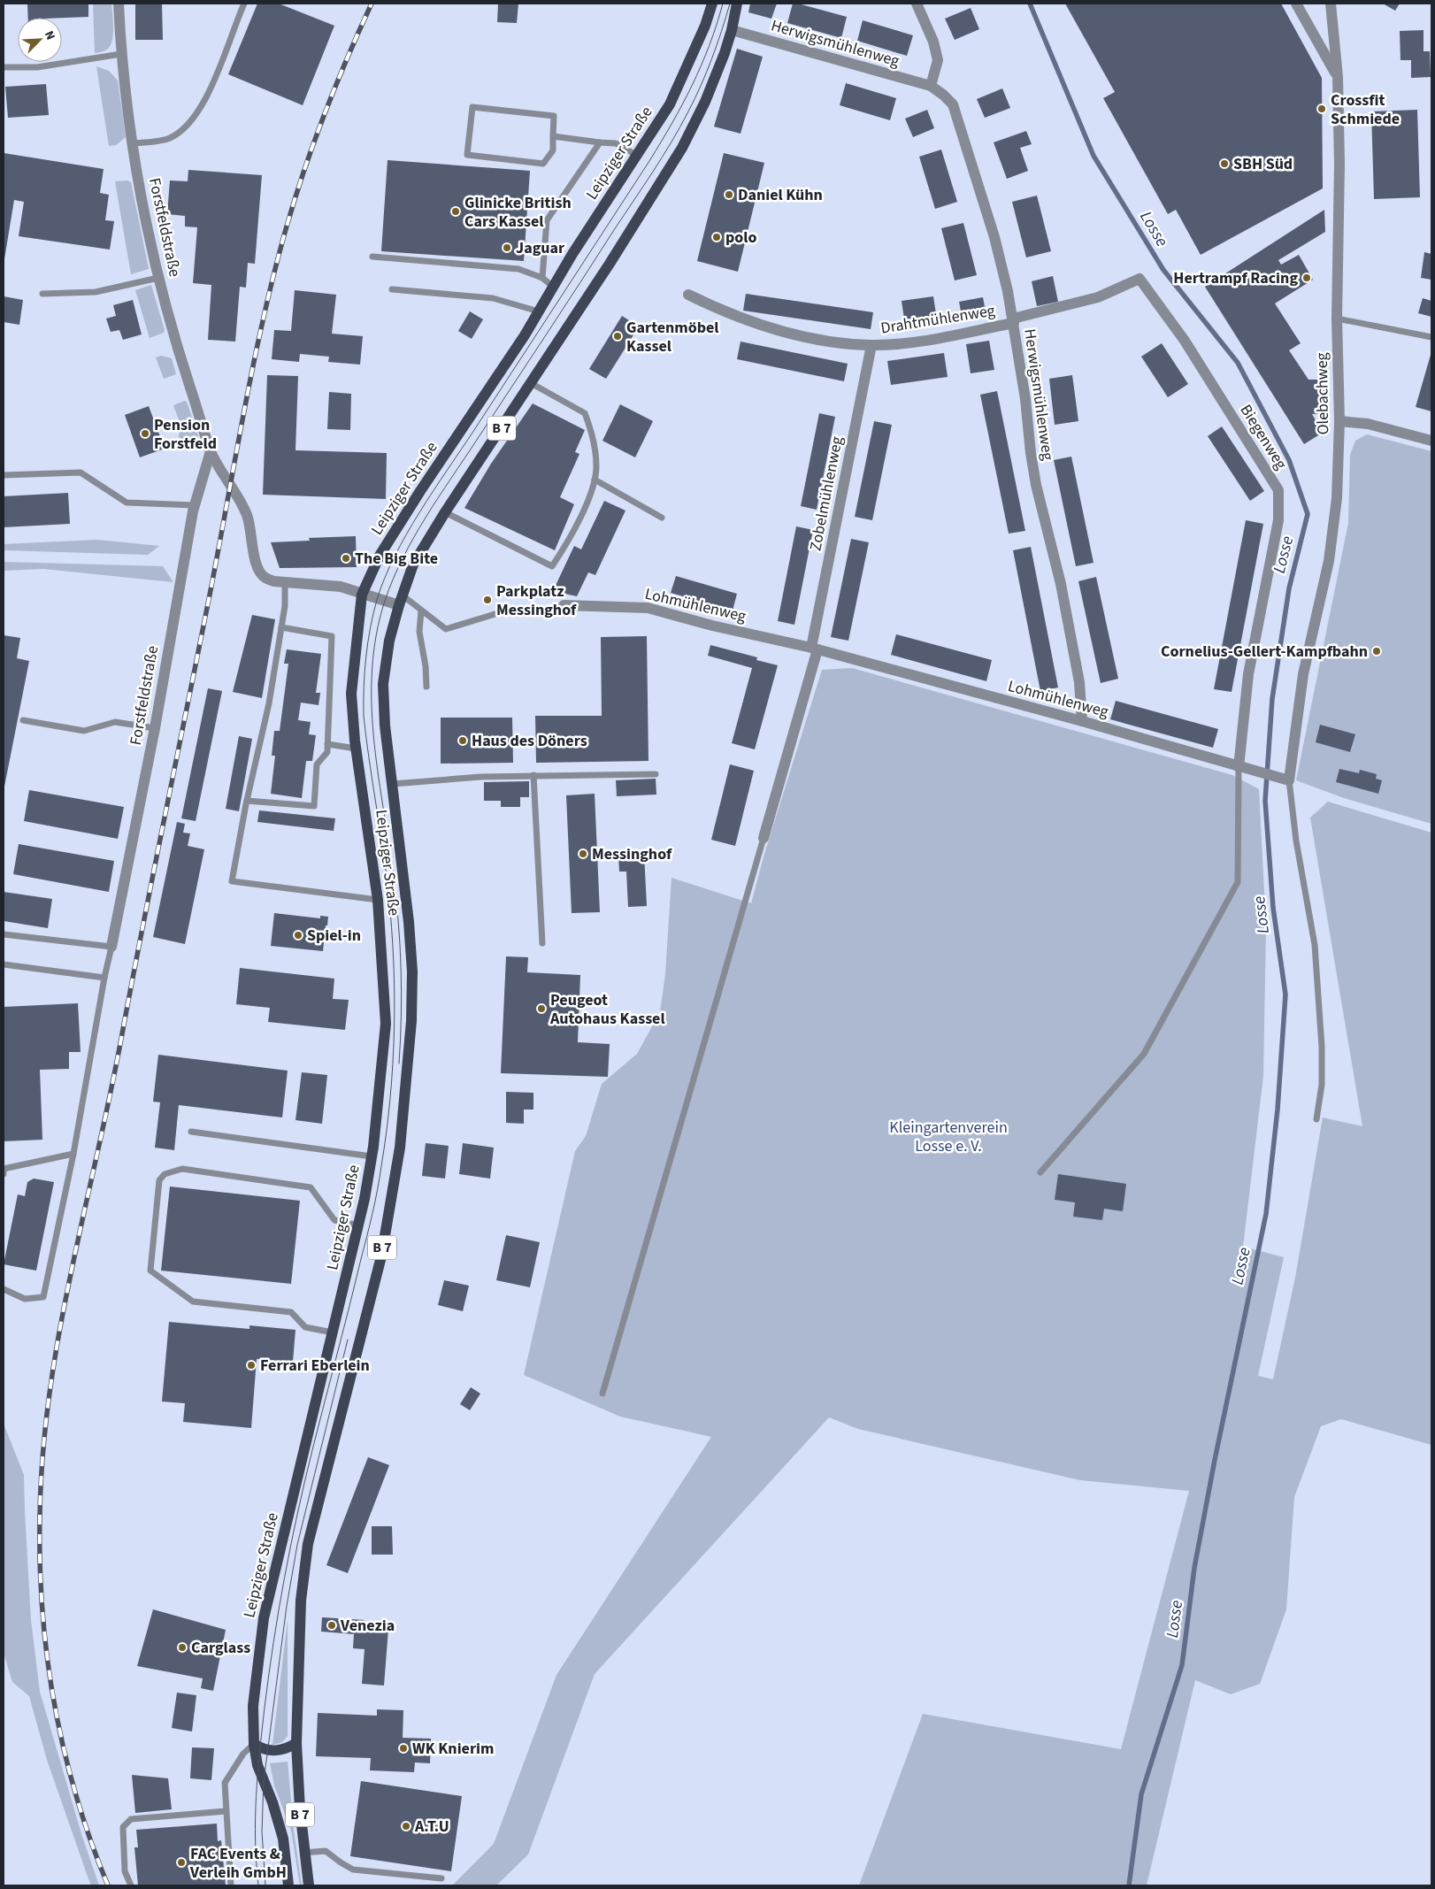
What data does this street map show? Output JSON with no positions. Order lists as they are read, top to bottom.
{
  "streets": {
    "main road": ["Leipziger Straße", "B 7"],
    "street": [
      "Herwigsmühlenweg",
      "Forstfeldstraße",
      "Drahtmühlenweg",
      "Olebachweg",
      "Biegenweg",
      "Zobelmühlenweg",
      "Lohmühlenweg"
    ]
  },
  "crossings": [
    ["Herwigsmühlenweg", "Leipziger Straße"],
    ["Herwigsmühlenweg", "Drahtmühlenweg"],
    ["Herwigsmühlenweg", "Biegenweg"],
    ["Herwigsmühlenweg", "Lohmühlenweg"],
    ["Leipziger Straße", "Forstfeldstraße"],
    ["Drahtmühlenweg", "Biegenweg"],
    ["Drahtmühlenweg", "Zobelmühlenweg"],
    ["Olebachweg", "Lohmühlenweg"],
    ["Biegenweg", "Lohmühlenweg"],
    ["Zobelmühlenweg", "Lohmühlenweg"]
  ],
  "water": ["Losse"],
  "parks": ["Kleingartenverein Losse e. V."],
  "places": [
    "Crossfit Schmiede",
    "SBH Süd",
    "Daniel Kühn",
    "Glinicke British Cars Kassel",
    "polo",
    "Jaguar",
    "Hertrampf Racing",
    "Gartenmöbel Kassel",
    "Pension Forstfeld",
    "The Big Bite",
    "Parkplatz Messinghof",
    "Cornelius-Gellert-Kampfbahn",
    "Haus des Döners",
    "Messinghof",
    "Spiel-in",
    "Peugeot Autohaus Kassel",
    "Ferrari Eberlein",
    "Venezia",
    "Carglass",
    "WK Knierim",
    "A.T.U",
    "FAC Events & Verleih GmbH"
  ],
  "north": "top right"
}
